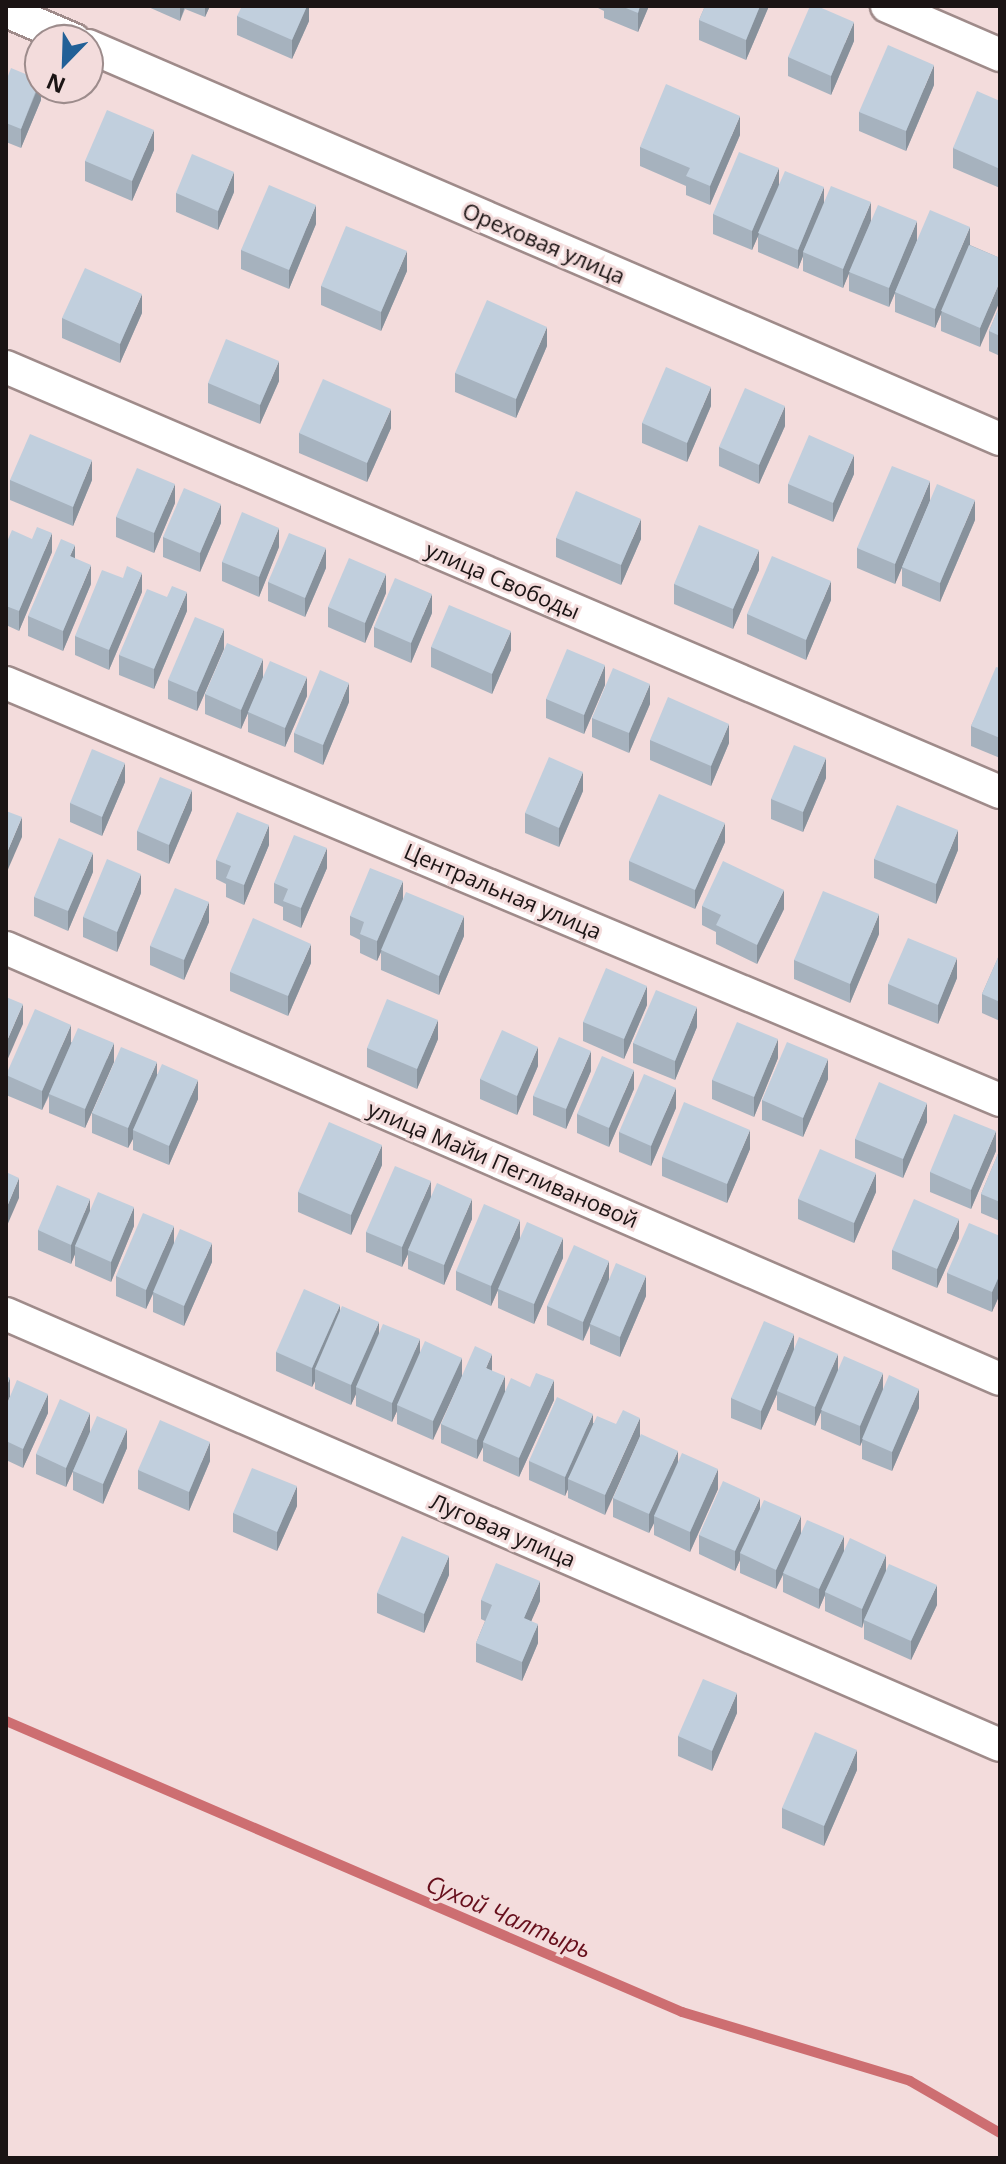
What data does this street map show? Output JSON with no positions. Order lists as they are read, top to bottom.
{
  "streets": {
    "street": [
      "Ореховая улица",
      "улица Свободы",
      "Центральная улица",
      "улица Майи Пегливановой",
      "Луговая улица"
    ]
  },
  "water": ["Сухой Чалтырь"],
  "north": "bottom left"
}
